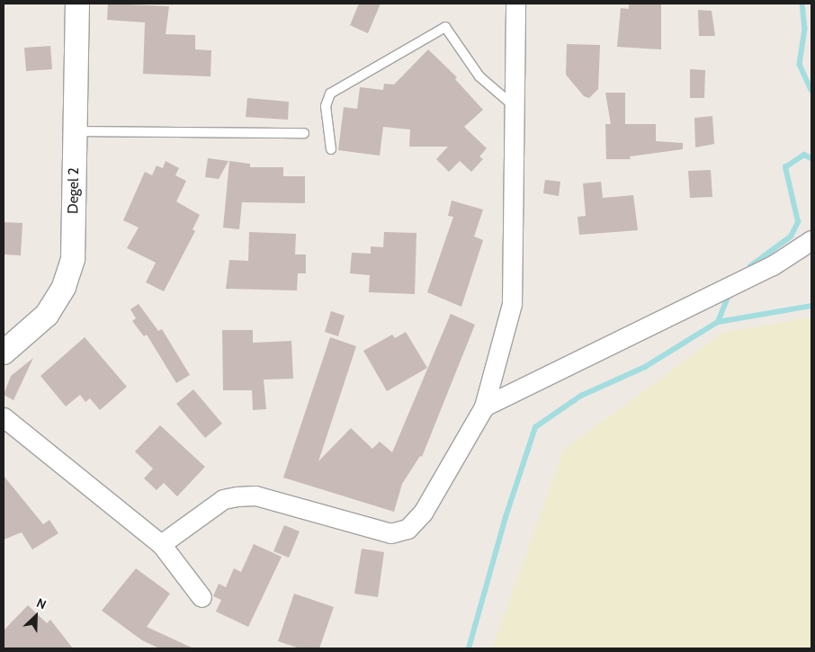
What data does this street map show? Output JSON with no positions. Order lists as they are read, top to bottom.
{
  "streets": {
    "street": ["Degel 2"]
  },
  "north": "top right"
}
